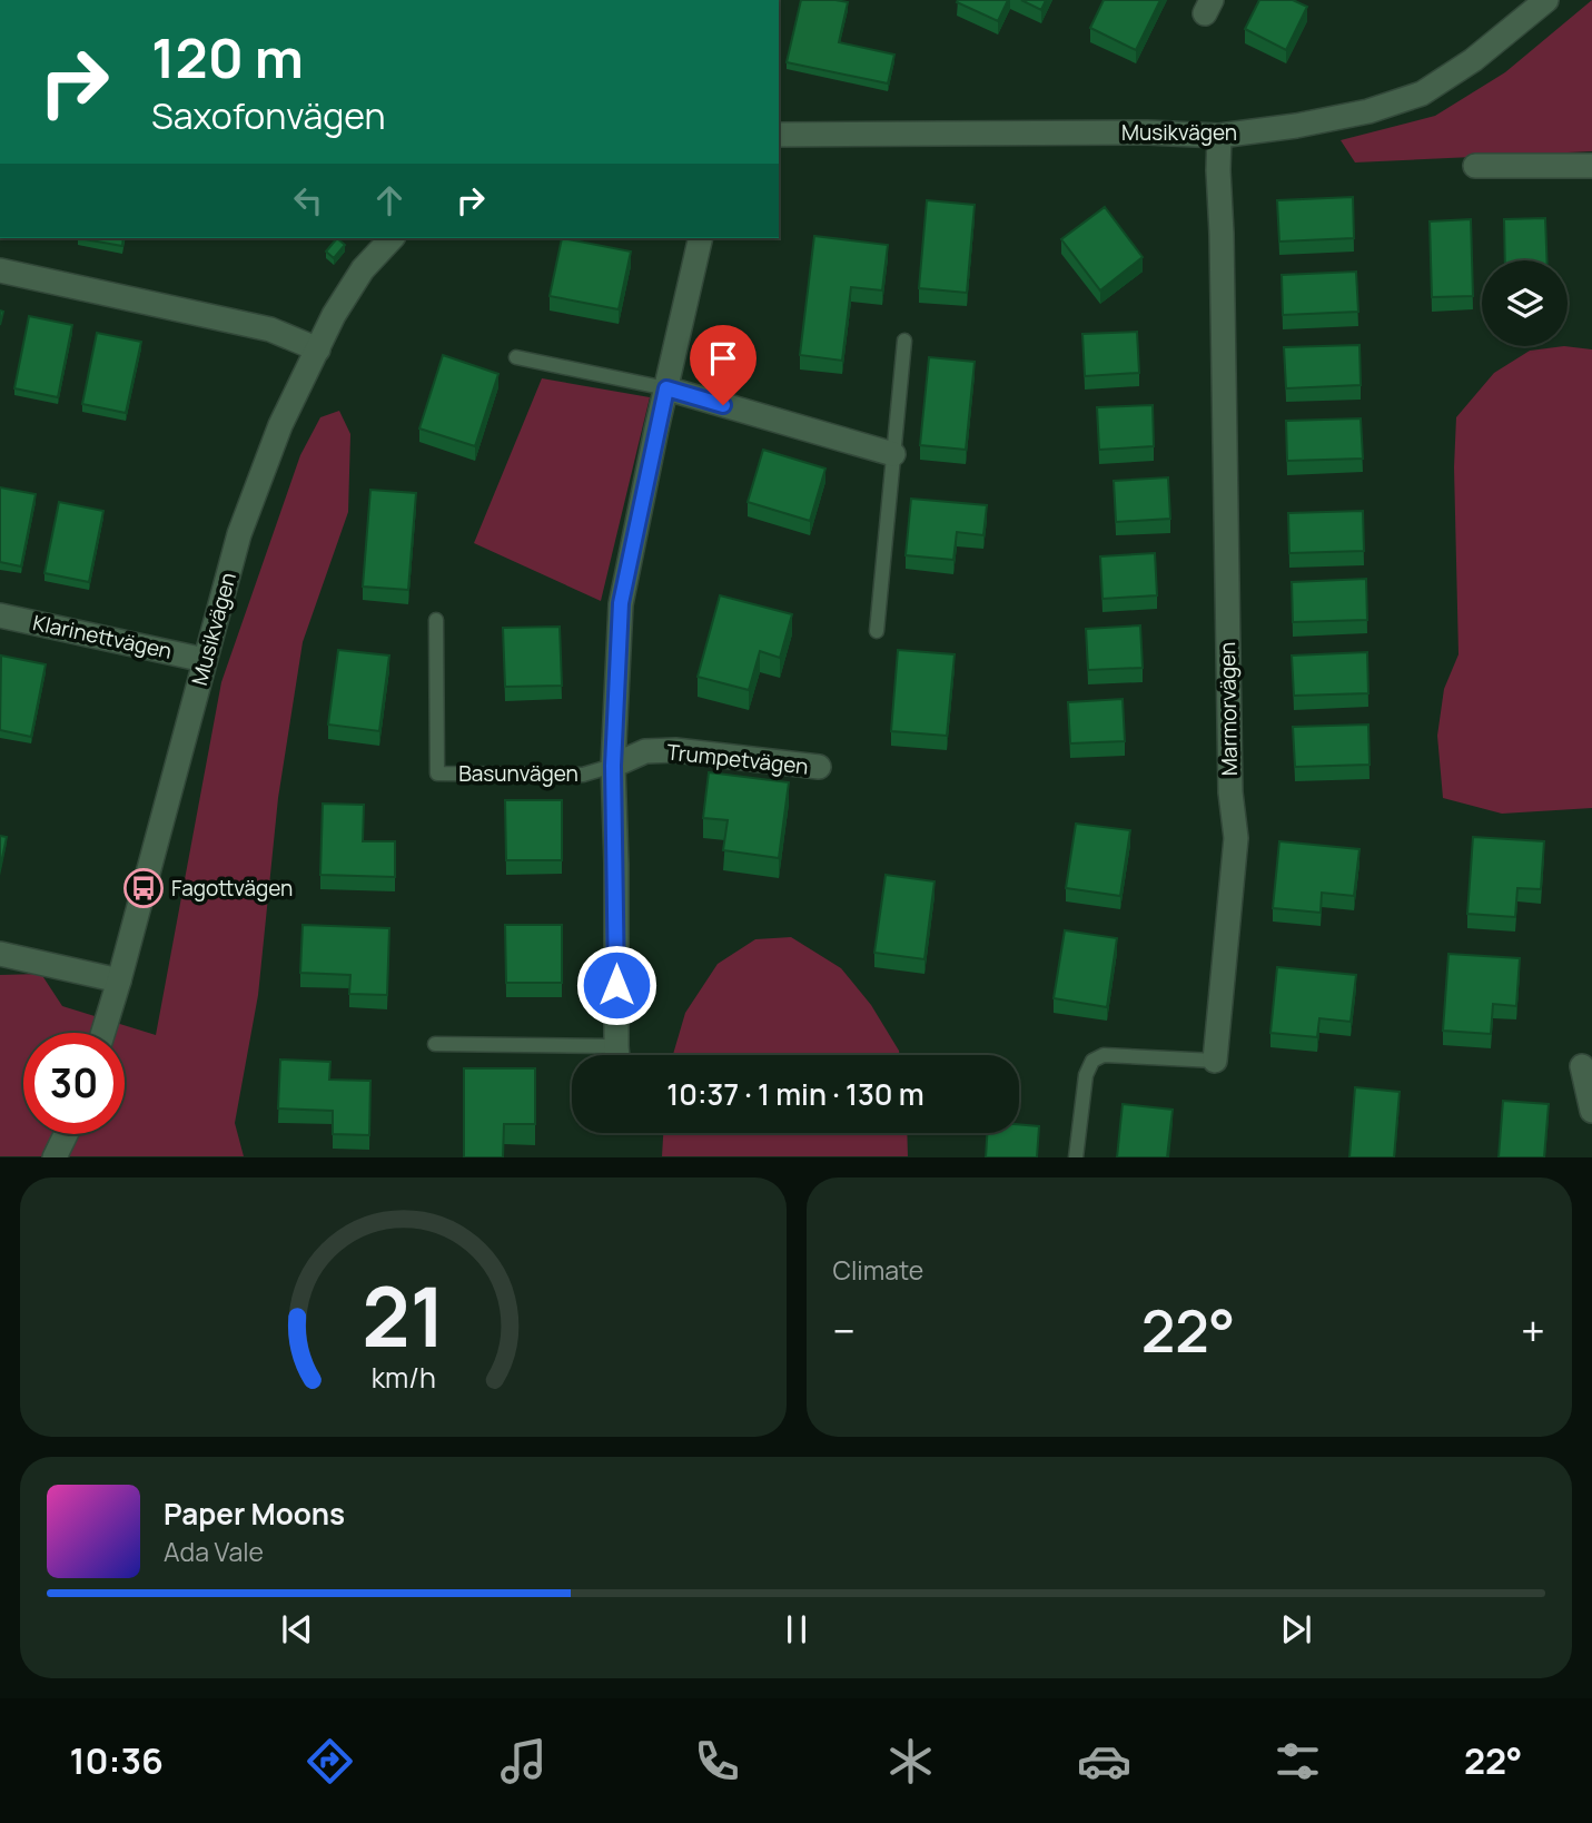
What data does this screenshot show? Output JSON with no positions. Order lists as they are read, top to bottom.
{
  "streets": {
    "street": [
      "Musikvägen",
      "Klarinettvägen",
      "Marmorvägen",
      "Trumpetvägen"
    ],
    "lane": ["Basunvägen"]
  },
  "crossings": [
    ["Musikvägen", "Klarinettvägen"],
    ["Musikvägen", "Marmorvägen"],
    ["Trumpetvägen", "Basunvägen"]
  ],
  "places": {
    "bus stop": ["Fagottvägen"]
  },
  "page": {
    "turn": ["120 m", "Saxofonvägen"],
    "limit": "30",
    "trip": "10:37 · 1 min · 130 m",
    "tile": "Climate",
    "heat": ["−", "22°", "+"],
    "song": ["Paper Moons", "Ada Vale"],
    "tabs": ["10:36", "22°"],
    "gauge": ["21", "km/h"]
  }
}
